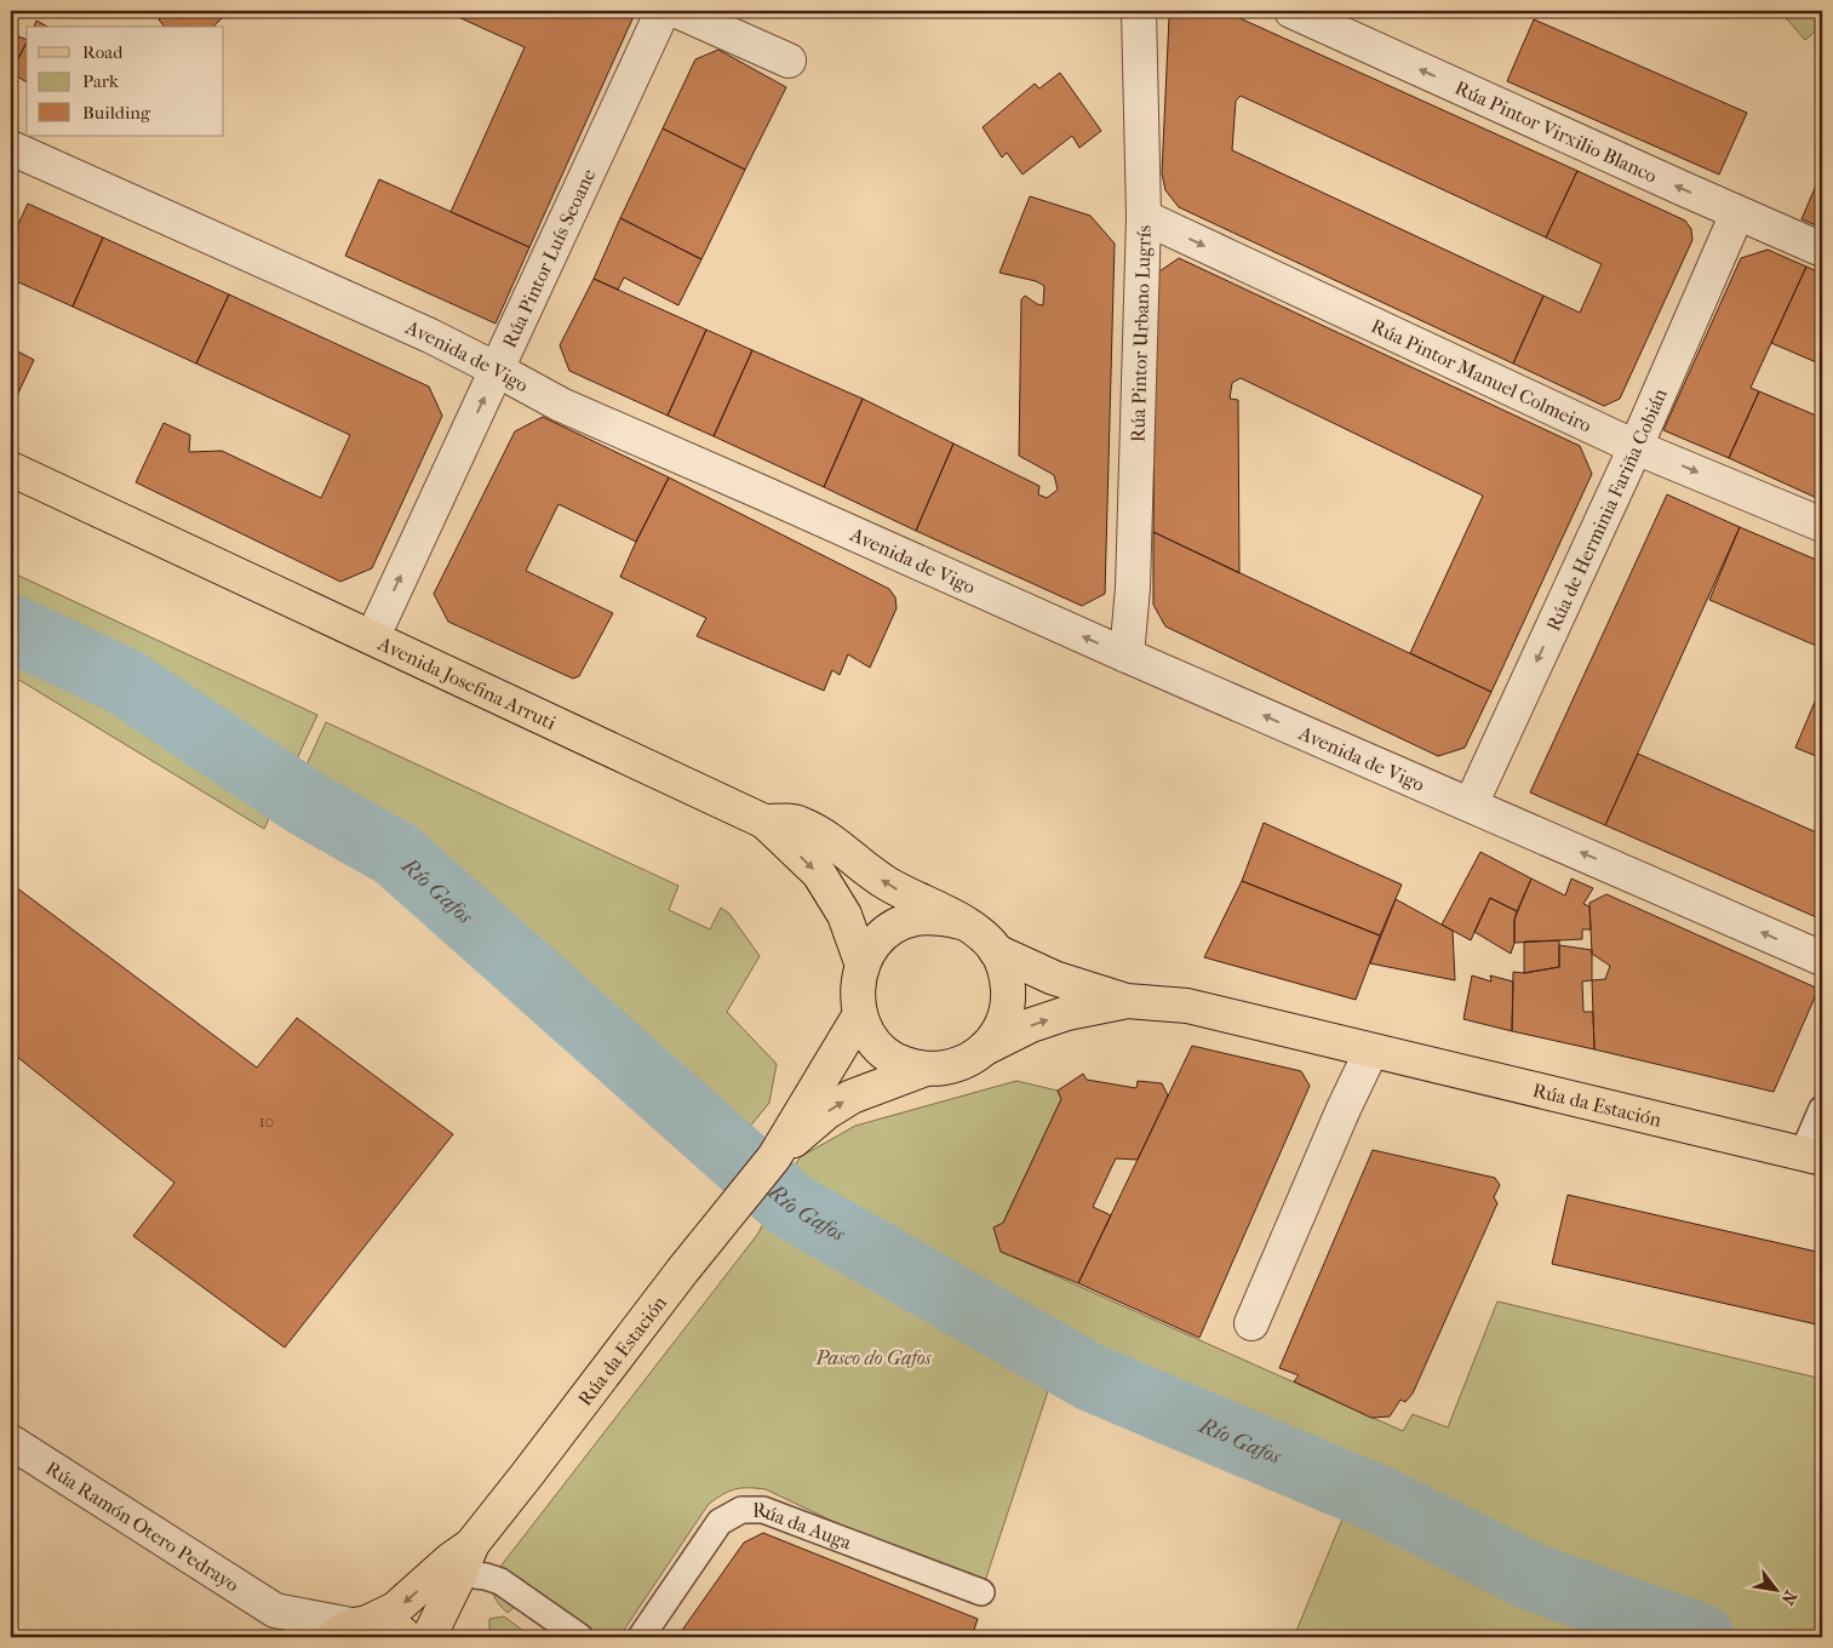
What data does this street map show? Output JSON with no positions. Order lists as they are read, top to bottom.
{
  "streets": {
    "main road": ["Avenida Josefina Arruti", "Rúa da Estación"],
    "street": [
      "Rúa Pintor Virxilio Blanco",
      "Rúa Pintor Luís Seoane",
      "Rúa Pintor Urbano Lugrís",
      "Avenida de Vigo",
      "Rúa Pintor Manuel Colmeiro",
      "Rúa de Herminia Fariña Cobián",
      "Rúa Ramón Otero Pedrayo",
      "Rúa da Auga"
    ]
  },
  "crossings": [
    ["Rúa Pintor Virxilio Blanco", "Rúa de Herminia Fariña Cobián"],
    ["Rúa Pintor Luís Seoane", "Avenida de Vigo"],
    ["Rúa Pintor Luís Seoane", "Avenida Josefina Arruti"],
    ["Rúa Pintor Urbano Lugrís", "Avenida de Vigo"],
    ["Rúa Pintor Urbano Lugrís", "Rúa Pintor Manuel Colmeiro"],
    ["Avenida de Vigo", "Rúa de Herminia Fariña Cobián"],
    ["Rúa Pintor Manuel Colmeiro", "Rúa de Herminia Fariña Cobián"],
    ["Avenida Josefina Arruti", "Rúa da Estación"],
    ["Rúa da Estación", "Rúa Ramón Otero Pedrayo"]
  ],
  "one_way": [
    "Rúa Pintor Virxilio Blanco",
    "Rúa Pintor Luís Seoane",
    "Avenida de Vigo",
    "Rúa Pintor Manuel Colmeiro",
    "Rúa de Herminia Fariña Cobián"
  ],
  "water": ["Río Gafos"],
  "parks": ["Paseo do Gafos"],
  "house_numbers": ["10"],
  "legend": ["Road", "Park", "Building"],
  "north": "bottom right"
}
